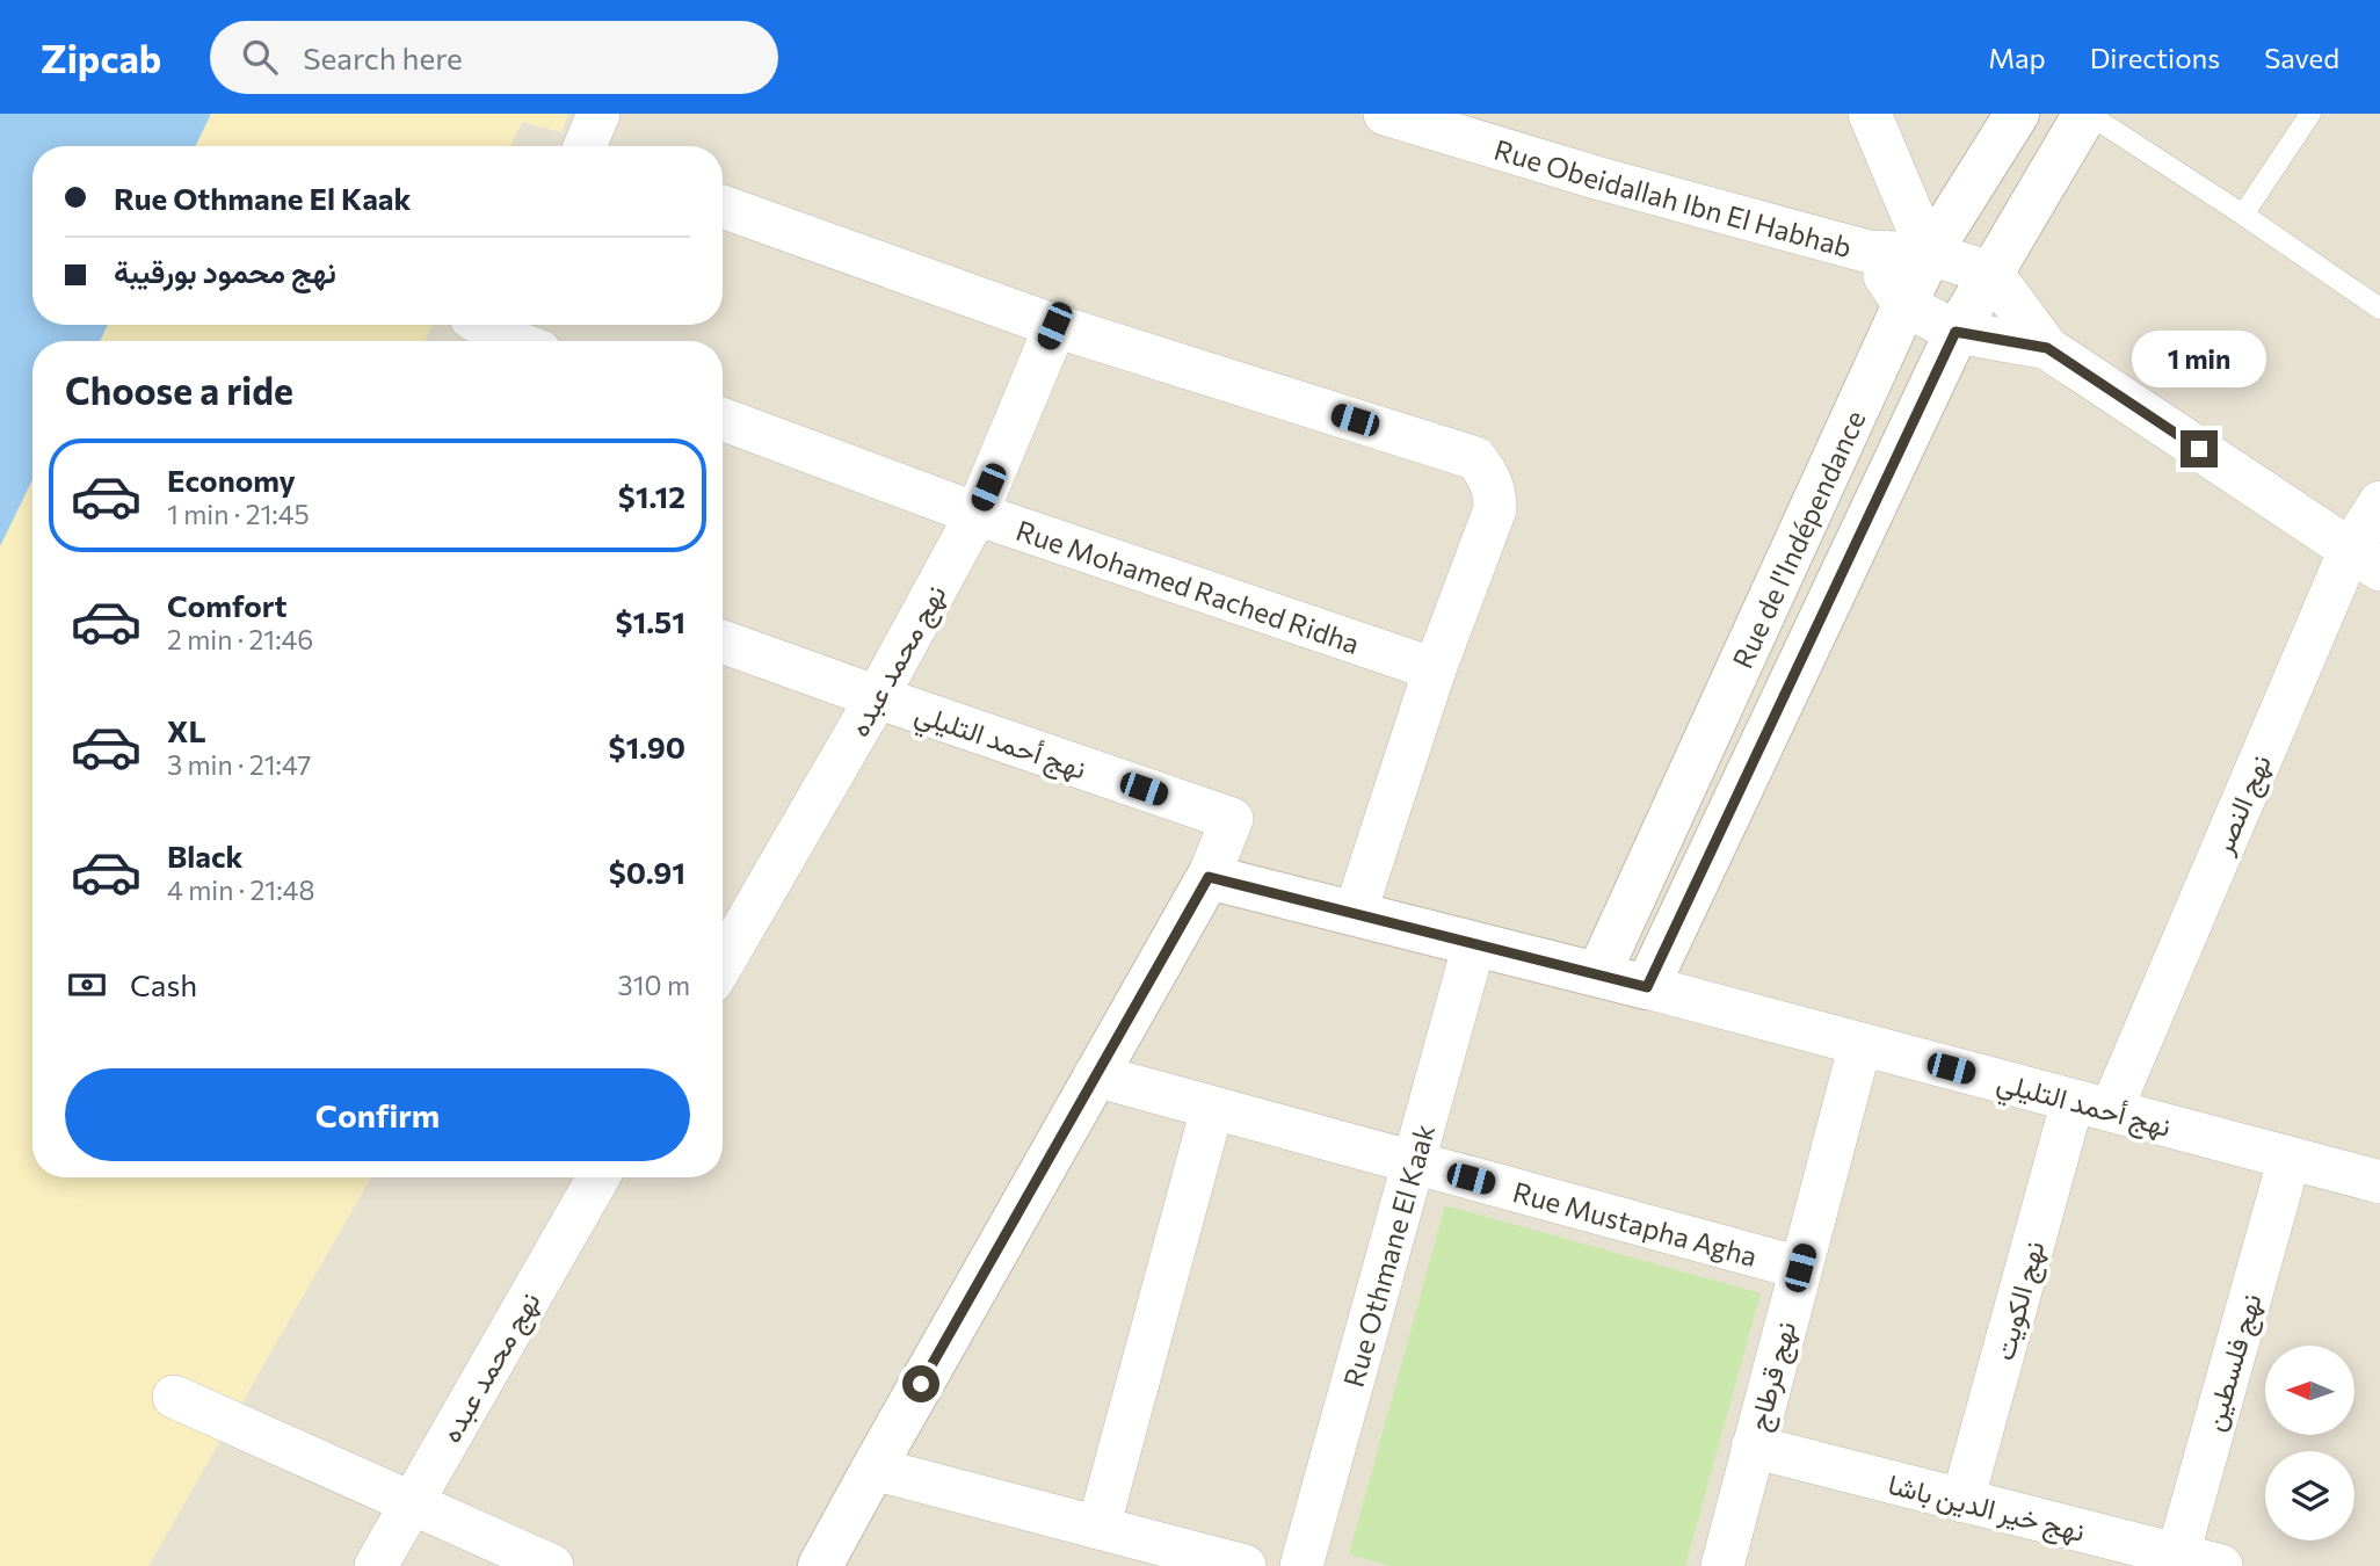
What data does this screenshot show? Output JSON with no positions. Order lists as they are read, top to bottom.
{
  "streets": {
    "street": [
      "Rue Obeidallah Ibn El Habhab",
      "Rue de l'Indépendance",
      "Rue Mohamed Rached Ridha",
      "نهج محمد عبده",
      "نهج أحمد التليلي",
      "نهج النصر",
      "Rue Mustapha Agha",
      "Rue Othmane El Kaak",
      "نهج الكويت",
      "نهج فلسطين",
      "نهج قرطاج",
      "نهج خير الدين باشا"
    ]
  },
  "crossings": [
    ["Rue Obeidallah Ibn El Habhab", "Rue de l'Indépendance"],
    ["Rue de l'Indépendance", "نهج أحمد التليلي"],
    ["Rue Mohamed Rached Ridha", "نهج محمد عبده"],
    ["نهج محمد عبده", "نهج أحمد التليلي"],
    ["نهج أحمد التليلي", "نهج النصر"],
    ["نهج أحمد التليلي", "نهج الكويت"],
    ["نهج أحمد التليلي", "نهج فلسطين"],
    ["نهج أحمد التليلي", "نهج قرطاج"],
    ["نهج النصر", "نهج الكويت"],
    ["Rue Mustapha Agha", "Rue Othmane El Kaak"],
    ["Rue Mustapha Agha", "نهج قرطاج"],
    ["نهج الكويت", "نهج خير الدين باشا"],
    ["نهج فلسطين", "نهج خير الدين باشا"],
    ["نهج قرطاج", "نهج خير الدين باشا"]
  ],
  "north": "left",
  "page": {
    "header": "Zipcab",
    "search": "Search here",
    "nav": ["Map", "Directions", "Saved"],
    "banner": ["Rue Othmane El Kaak", "نهج محمود بورقيبة"],
    "bubble": "1 min",
    "heading": "Choose a ride",
    "list": [
      {
        "name": "Economy",
        "note": "1 min · 21:45",
        "value": "$1.12"
      },
      {
        "name": "Comfort",
        "note": "2 min · 21:46",
        "value": "$1.51"
      },
      {
        "name": "XL",
        "note": "3 min · 21:47",
        "value": "$1.90"
      },
      {
        "name": "Black",
        "note": "4 min · 21:48",
        "value": "$0.91"
      }
    ],
    "pay": ["Cash", "310 m"],
    "buttons": "Confirm"
  }
}
